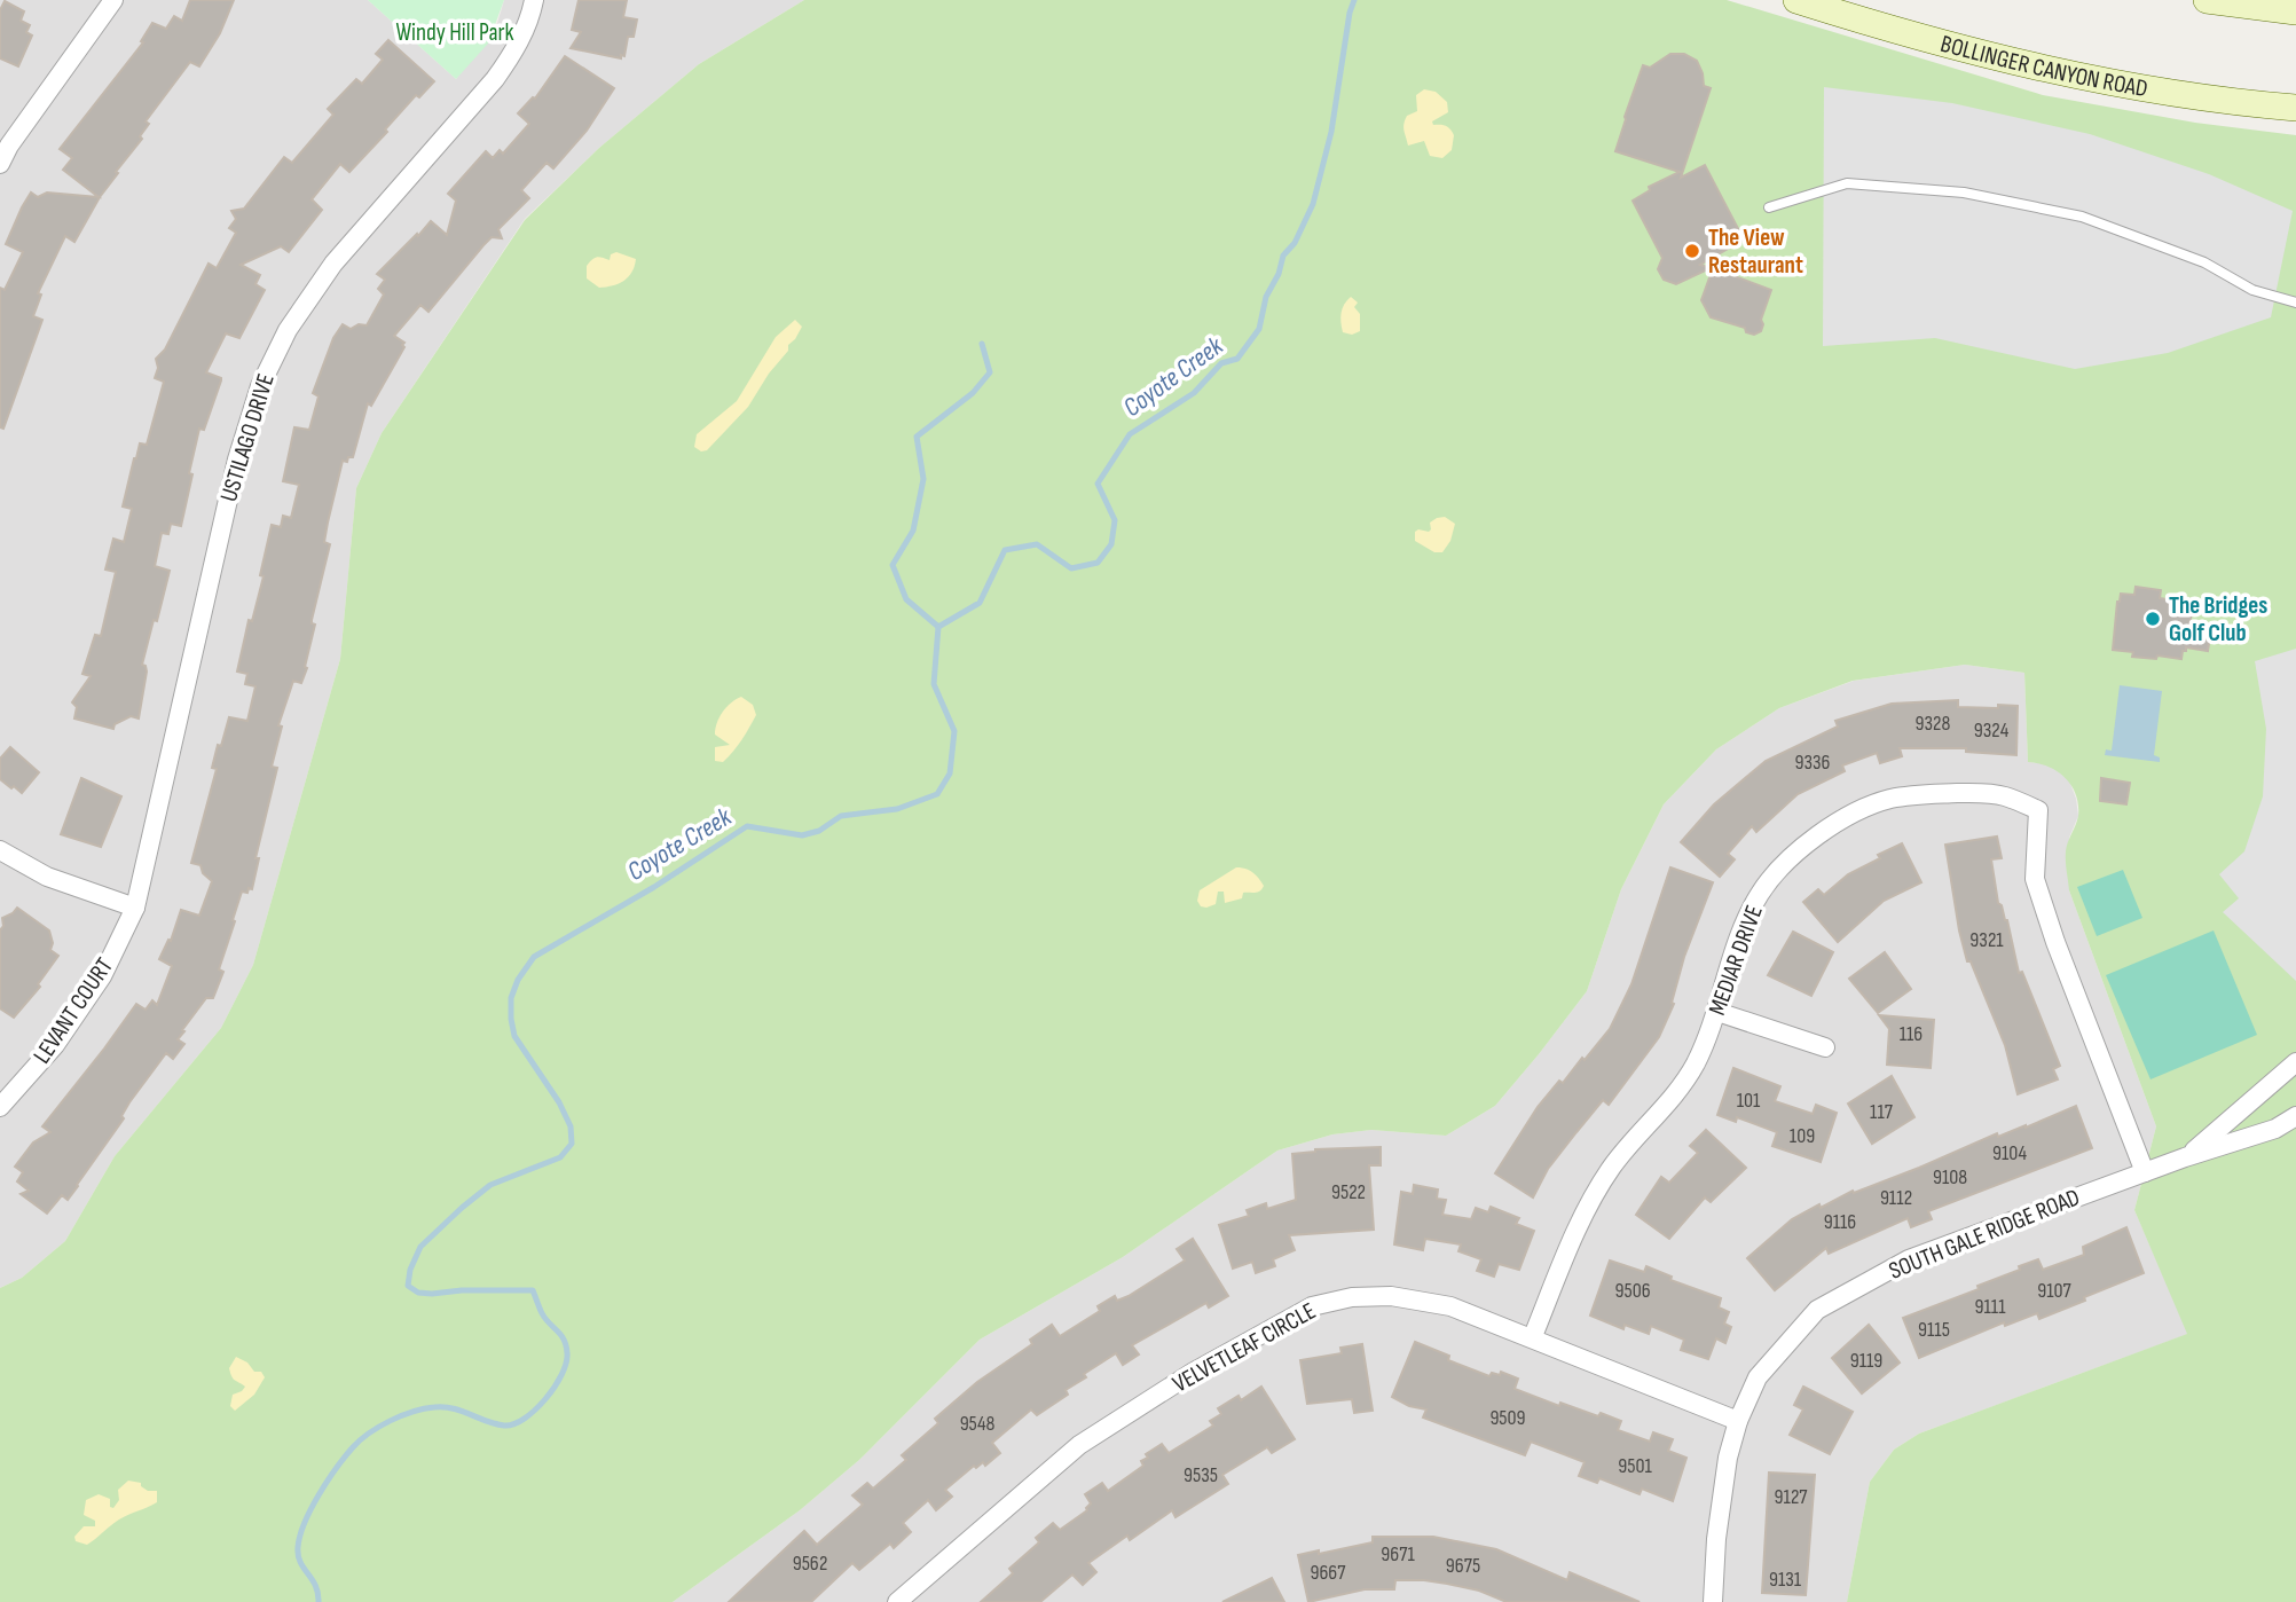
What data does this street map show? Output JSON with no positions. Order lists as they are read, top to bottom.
{
  "streets": {
    "main road": ["BOLLINGER CANYON ROAD"],
    "street": [
      "USTILAGO DRIVE",
      "MEDIAR DRIVE",
      "LEVANT COURT",
      "SOUTH GALE RIDGE ROAD",
      "VELVETLEAF CIRCLE"
    ]
  },
  "crossings": [
    ["USTILAGO DRIVE", "LEVANT COURT"],
    ["MEDIAR DRIVE", "SOUTH GALE RIDGE ROAD"],
    ["MEDIAR DRIVE", "VELVETLEAF CIRCLE"],
    ["SOUTH GALE RIDGE ROAD", "VELVETLEAF CIRCLE"]
  ],
  "water": ["Coyote Creek"],
  "parks": ["Windy Hill Park"],
  "places": ["The View Restaurant", "The Bridges Golf Club"],
  "house_numbers": [
    "9328",
    "9324",
    "9336",
    "9321",
    "116",
    "101",
    "117",
    "109",
    "9104",
    "9108",
    "9522",
    "9112",
    "9116",
    "9506",
    "9107",
    "9111",
    "9115",
    "9119",
    "9509",
    "9548",
    "9501",
    "9535",
    "9127",
    "9671",
    "9562",
    "9675",
    "9667",
    "9131"
  ]
}
